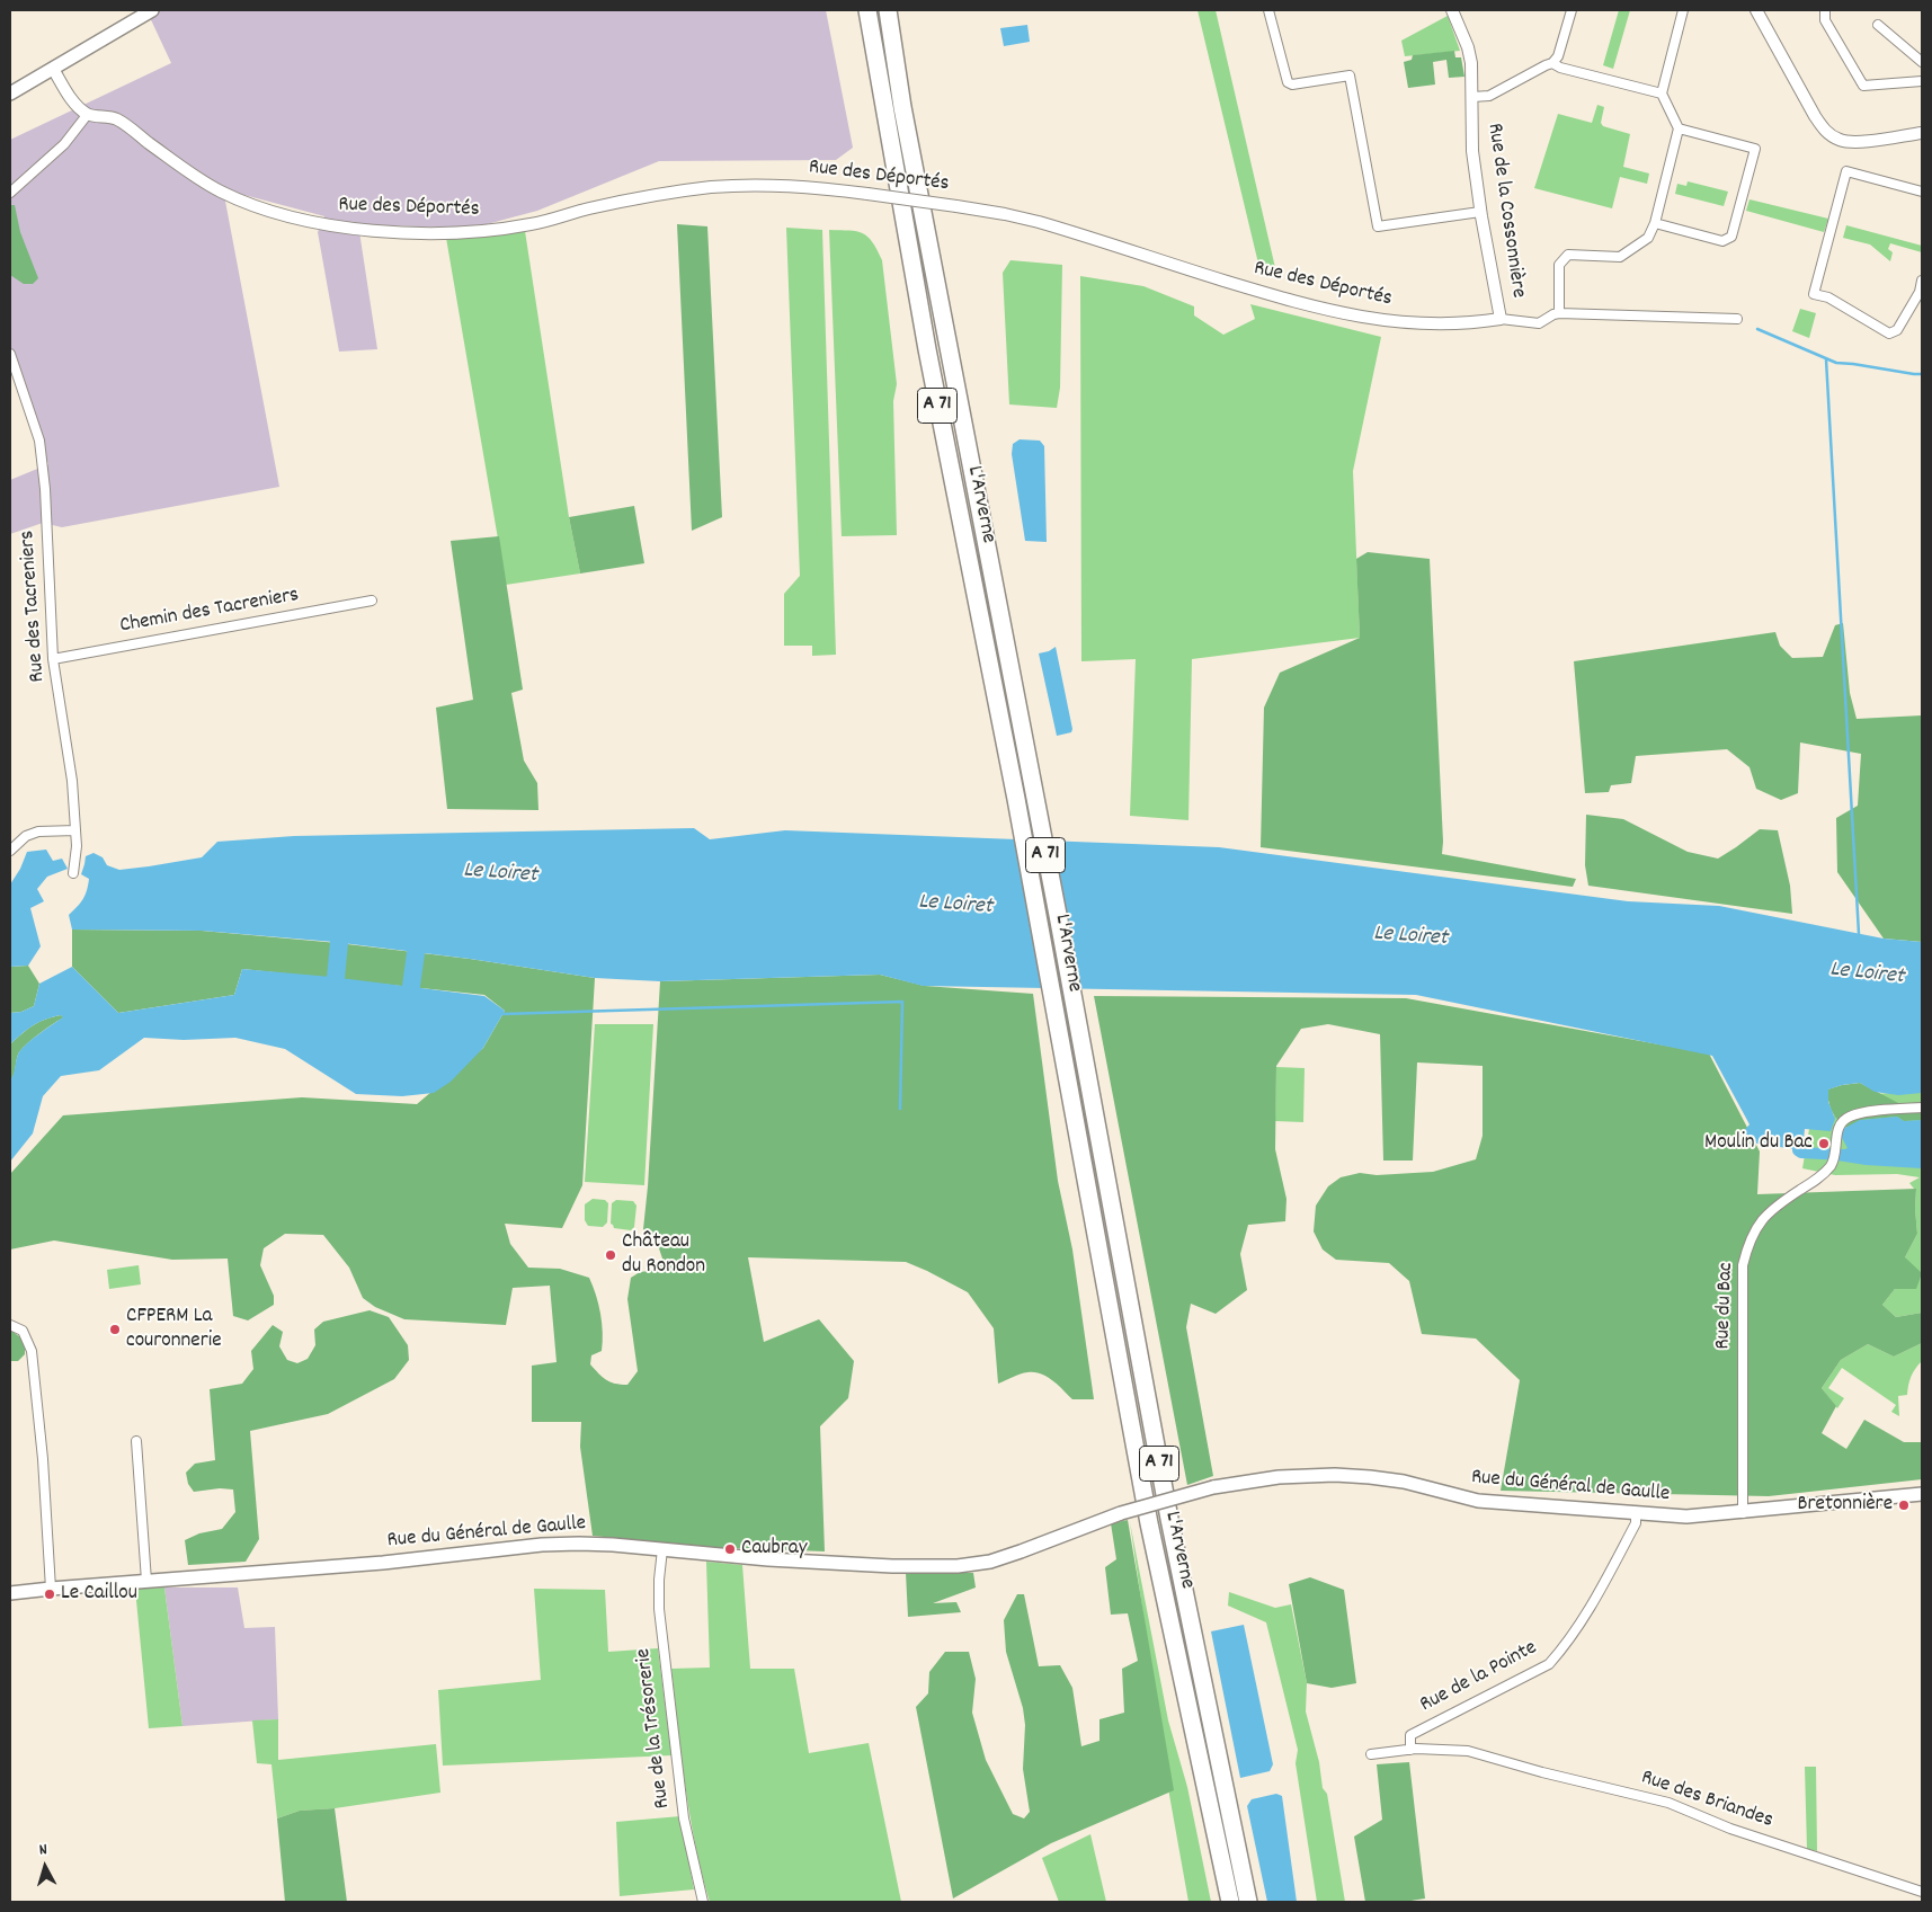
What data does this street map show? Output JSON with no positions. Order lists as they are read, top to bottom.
{
  "streets": {
    "highway": ["A 71", "L'Arverne"],
    "main road": ["Rue du Général de Gaulle"],
    "street": [
      "Rue des Déportés",
      "Rue de la Cossonnière",
      "Rue des Tacreniers",
      "Chemin des Tacreniers",
      "Rue du Bac",
      "Rue de la Pointe",
      "Rue de la Trésorerie",
      "Rue des Briandes"
    ]
  },
  "crossings": [
    ["Rue des Déportés", "Rue de la Cossonnière"],
    ["Rue des Tacreniers", "Chemin des Tacreniers"],
    ["Rue du Bac", "Rue du Général de Gaulle"],
    ["Rue du Général de Gaulle", "Rue de la Pointe"],
    ["Rue du Général de Gaulle", "Rue de la Trésorerie"],
    ["Rue de la Pointe", "Rue des Briandes"]
  ],
  "water": ["Le Loiret"],
  "places": [
    "Moulin du Bac",
    "Château du Rondon",
    "CFPERM La couronnerie",
    "Bretonnière",
    "Caubray",
    "Le Caillou"
  ],
  "north": "top"
}
